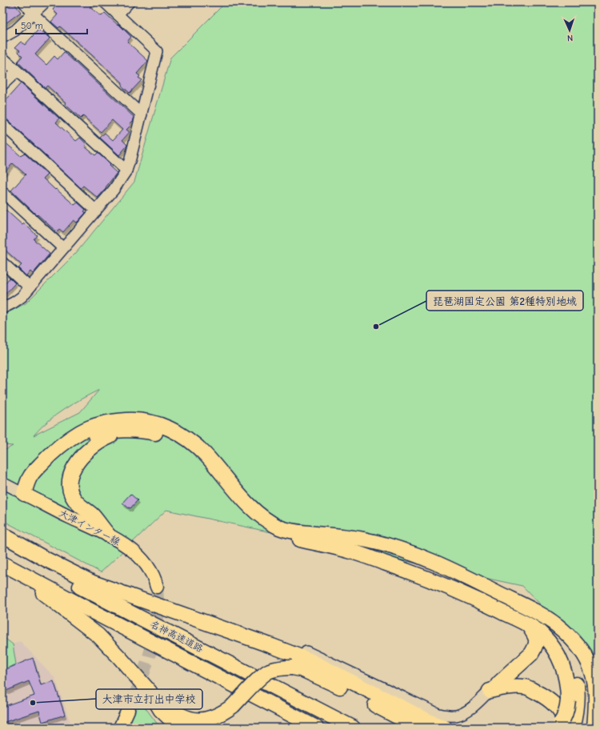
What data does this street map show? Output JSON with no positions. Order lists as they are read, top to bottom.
{
  "streets": {
    "highway": ["名神高速道路"],
    "main road": ["大津インター線"]
  },
  "places": ["琵琶湖国定公園 第2種特別地域", "大津市立打出中学校"],
  "scale_bar": "50 m",
  "north": "bottom"
}
